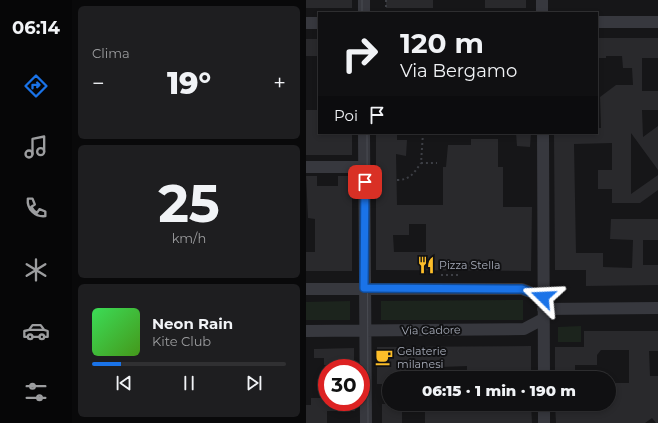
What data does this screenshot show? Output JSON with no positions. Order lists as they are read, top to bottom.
{
  "streets": {
    "street": ["Via Cadore"]
  },
  "places": {
    "restaurant": ["Pizza Stella"],
    "cafe": ["Gelaterie milanesi"]
  },
  "page": {
    "tabs": "06:14",
    "tile": [
      "Clima",
      ["25", "km/h"]
    ],
    "turn": ["120 m", "Via Bergamo"],
    "heat": ["−", "19°", "+"],
    "then": "Poi",
    "song": ["Neon Rain", "Kite Club"],
    "limit": "30",
    "trip": "06:15 · 1 min · 190 m"
  }
}
